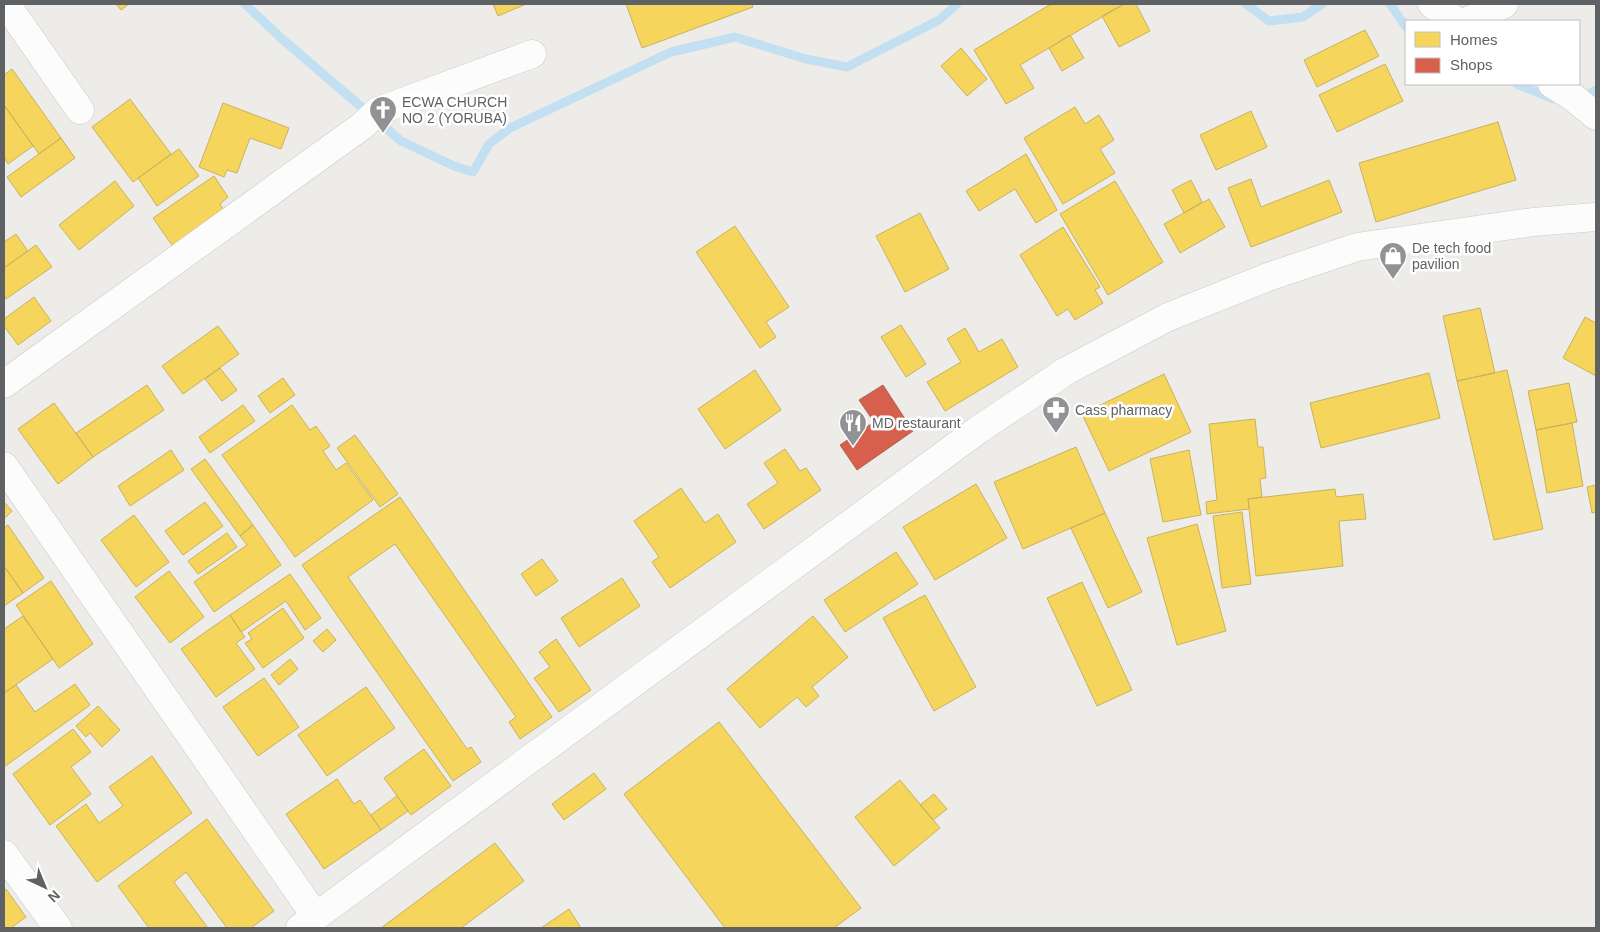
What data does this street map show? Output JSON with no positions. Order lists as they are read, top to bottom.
{
  "places": {
    "church": ["ECWA CHURCH NO 2 (YORUBA)"],
    "shop": ["De tech food pavilion"],
    "pharmacy": ["Cass pharmacy"],
    "restaurant": ["MD restaurant"]
  },
  "legend": ["Homes", "Shops"],
  "north": "bottom right"
}
